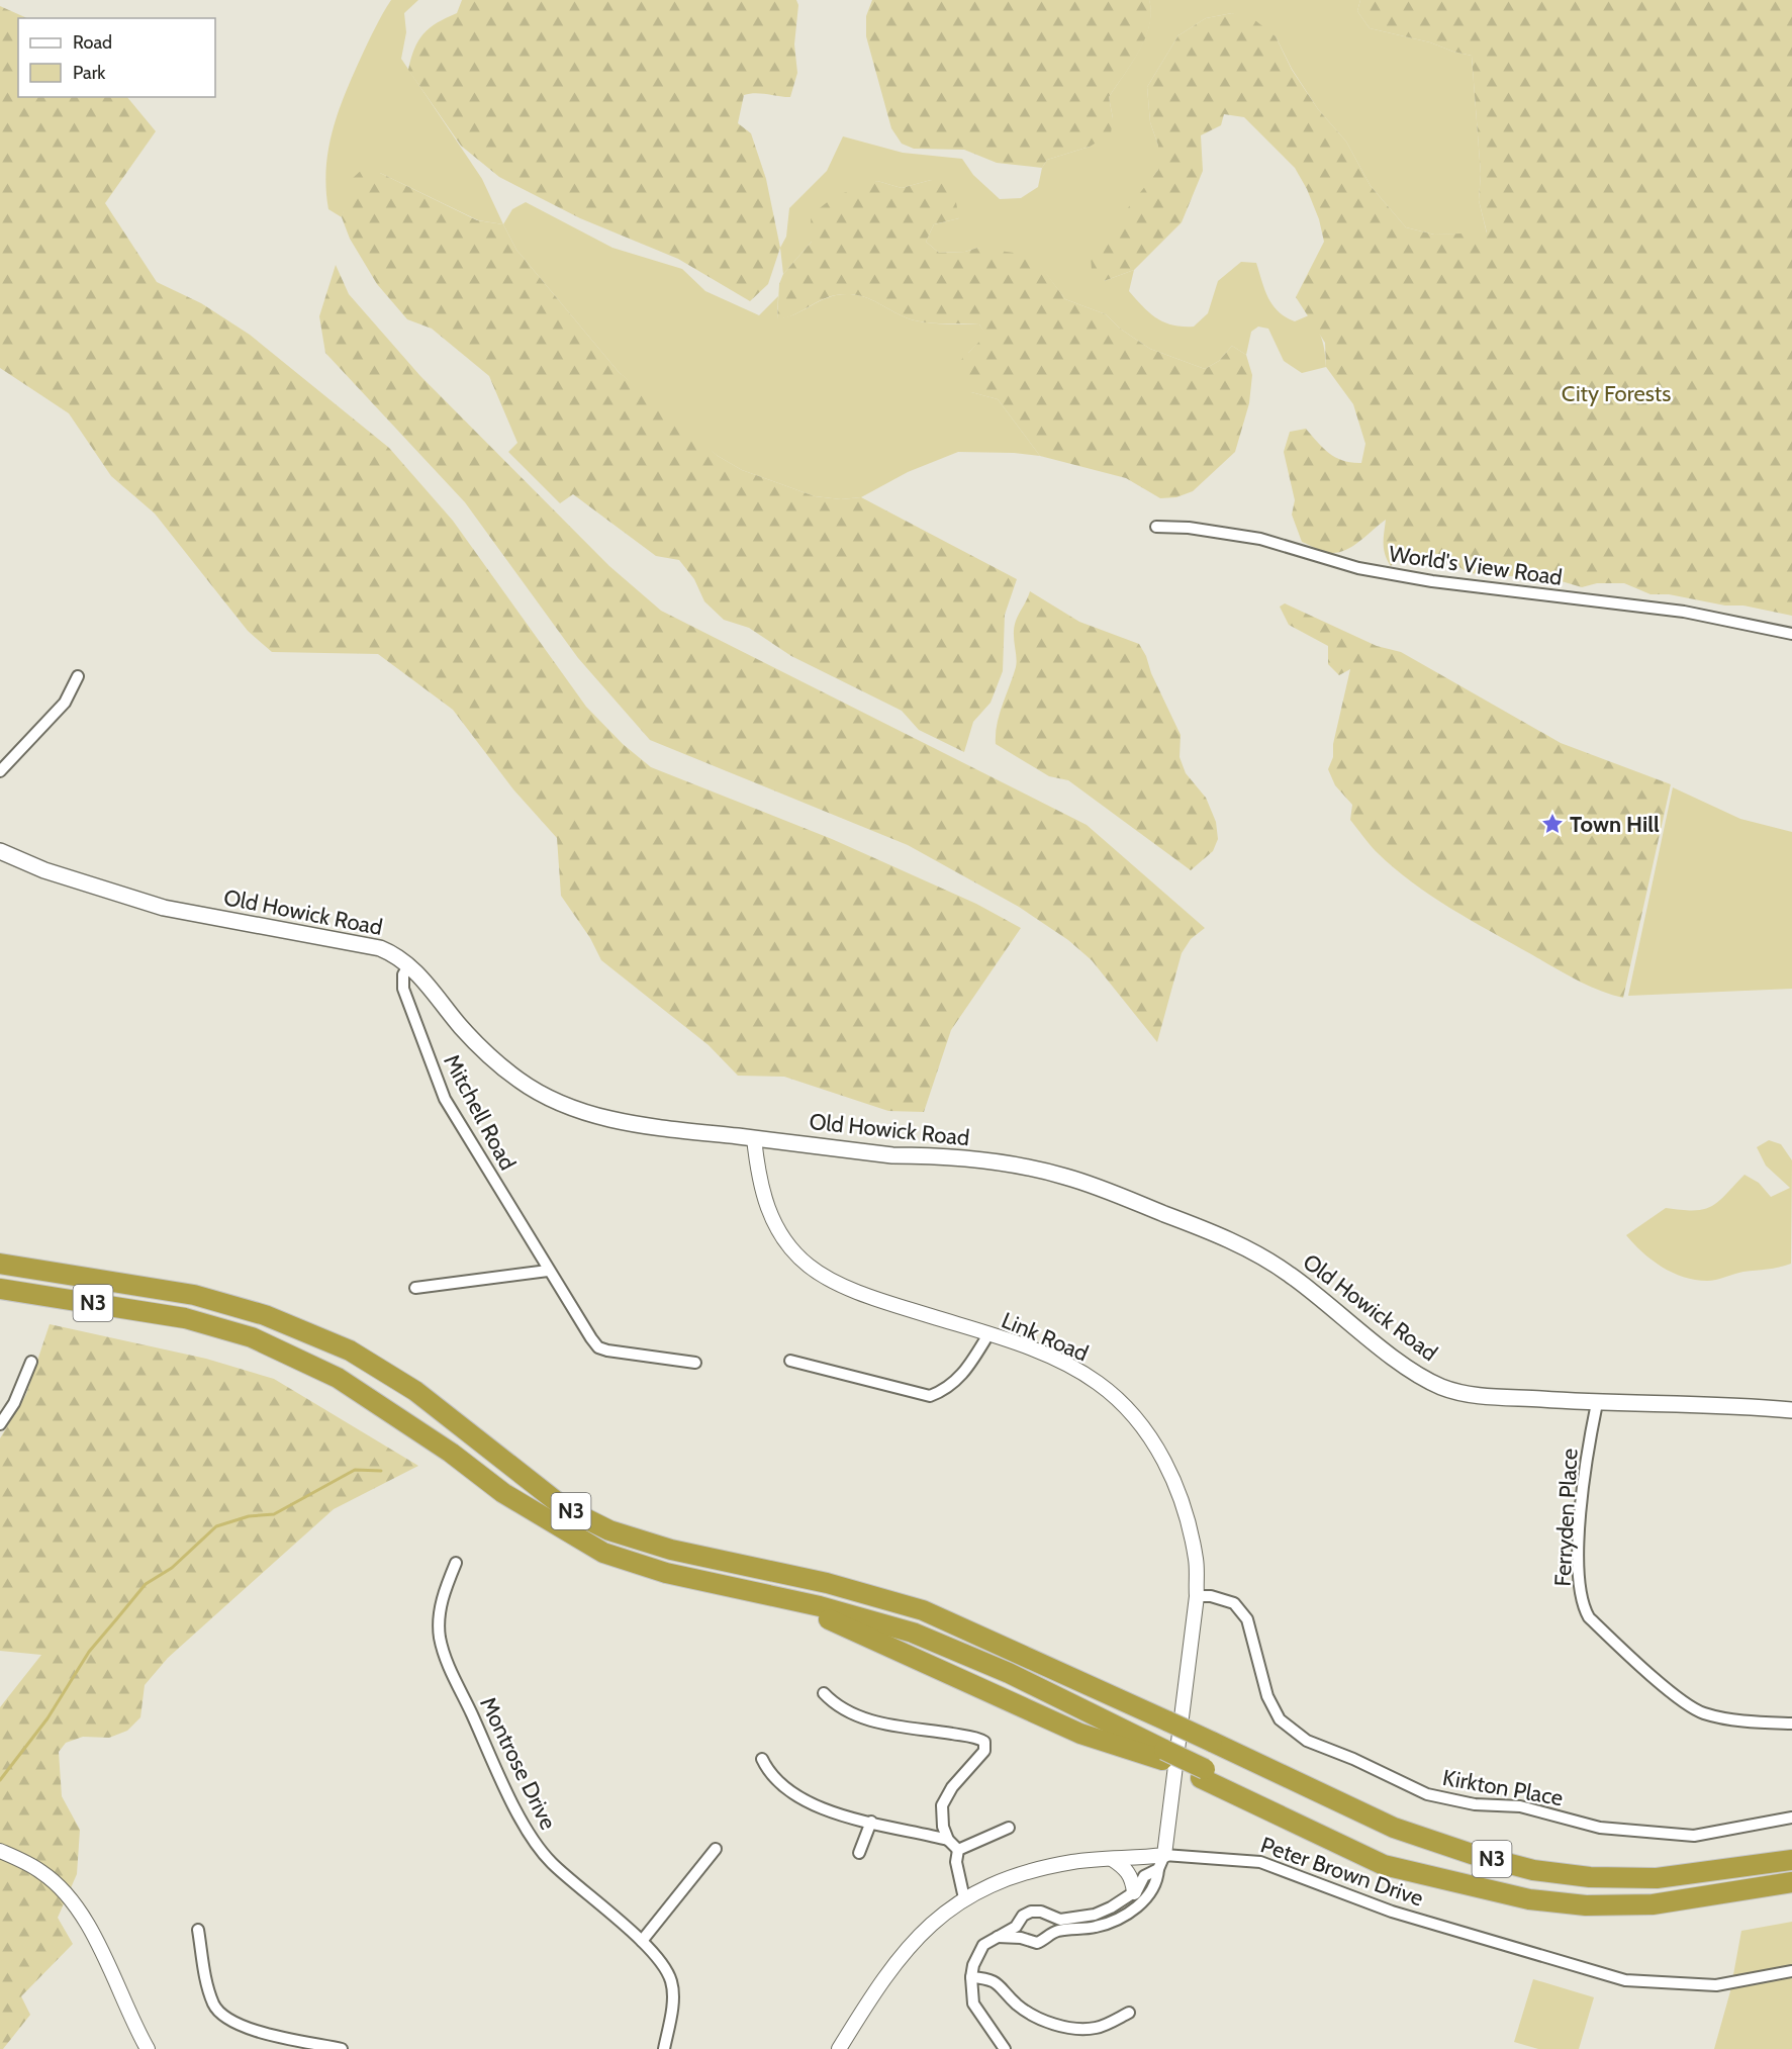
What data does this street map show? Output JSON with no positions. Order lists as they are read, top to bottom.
{
  "streets": {
    "highway": ["N3"],
    "main road": ["Old Howick Road"],
    "street": [
      "World's View Road",
      "Mitchell Road",
      "Link Road",
      "Ferryden Place",
      "Montrose Drive",
      "Kirkton Place",
      "Peter Brown Drive"
    ]
  },
  "crossings": [
    ["Old Howick Road", "Mitchell Road"],
    ["Old Howick Road", "Link Road"],
    ["Old Howick Road", "Ferryden Place"],
    ["Link Road", "Kirkton Place"],
    ["Link Road", "Peter Brown Drive"]
  ],
  "parks": ["City Forests"],
  "places": {
    "place": ["Town Hill"]
  },
  "legend": ["Road", "Park"]
}
